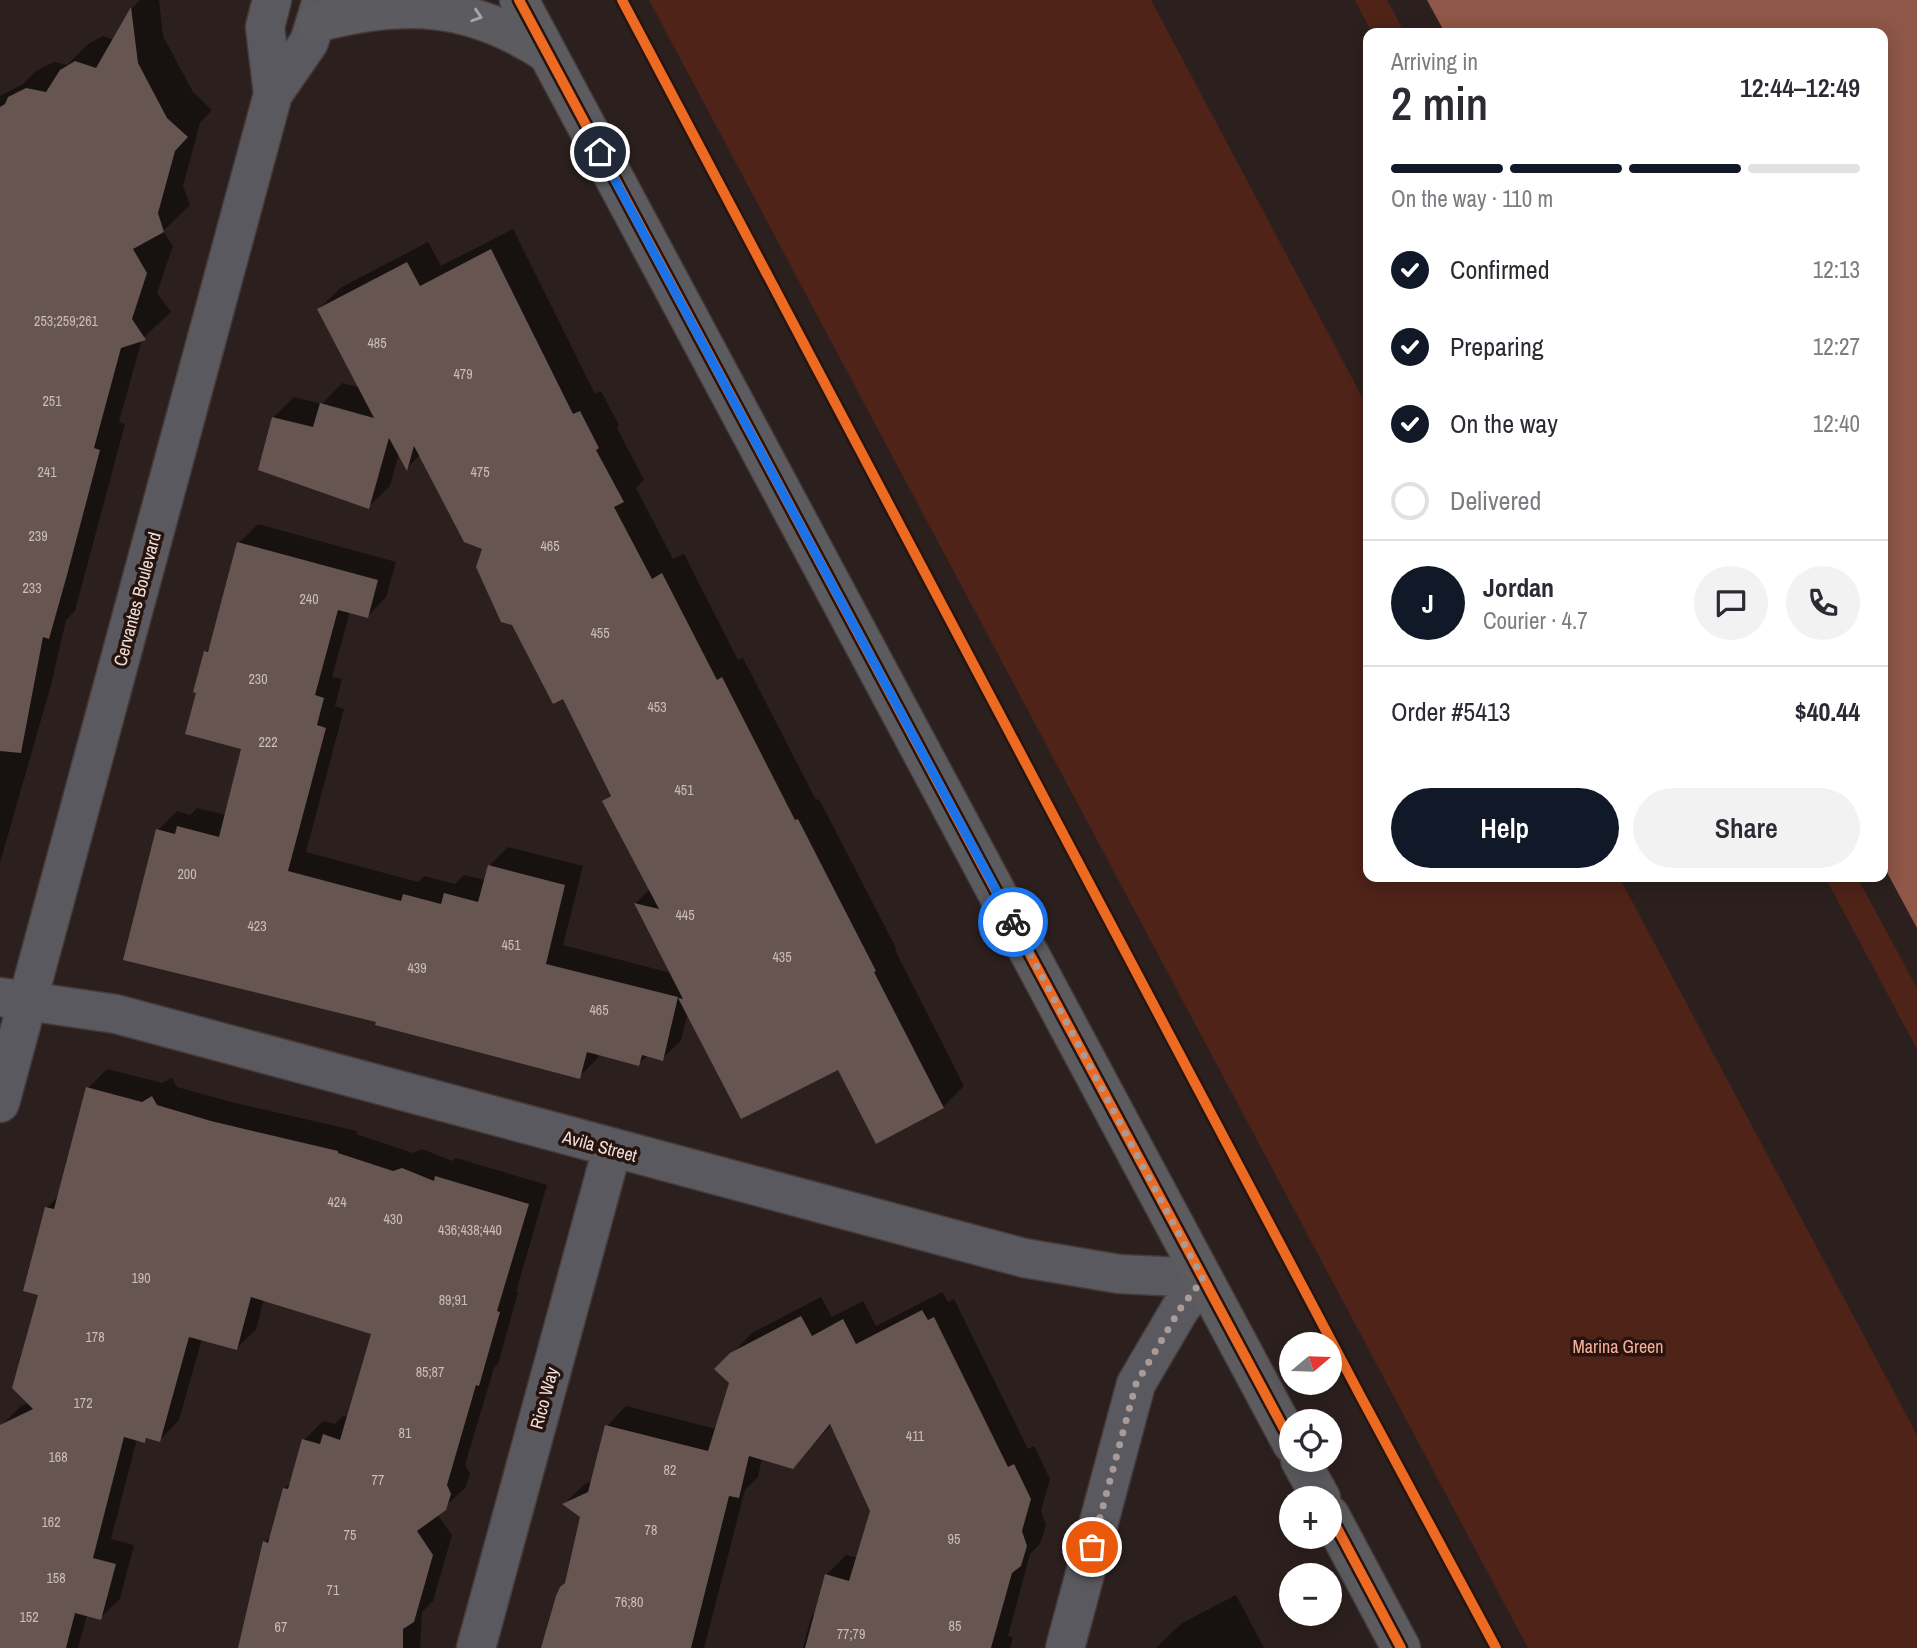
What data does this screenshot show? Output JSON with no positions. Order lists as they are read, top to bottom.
{
  "streets": {
    "street": ["Cervantes Boulevard", "Avila Street", "Rico Way"]
  },
  "crossings": [
    ["Cervantes Boulevard", "Avila Street"],
    ["Avila Street", "Rico Way"]
  ],
  "parks": ["Marina Green"],
  "house_numbers": [
    "253;259;261",
    "485",
    "479",
    "251",
    "241",
    "475",
    "239",
    "465",
    "233",
    "240",
    "455",
    "230",
    "453",
    "222",
    "451",
    "200",
    "445",
    "423",
    "451",
    "435",
    "439",
    "465",
    "424",
    "430",
    "436;438;440",
    "190",
    "89;91",
    "178",
    "85;87",
    "172",
    "81",
    "411",
    "168",
    "82",
    "77",
    "162",
    "78",
    "75",
    "95",
    "158",
    "71",
    "76;80",
    "152",
    "85",
    "67",
    "77;79"
  ],
  "north": "right",
  "page": {
    "heading": ["2 min", "Arriving in", "12:44–12:49"],
    "panel": [
      "Jordan",
      "Courier · 4.7",
      "Order #5413",
      "$40.44"
    ],
    "bar": "On the way · 110 m",
    "list": [
      ["Confirmed", "12:13"],
      ["Preparing", "12:27"],
      ["On the way", "12:40"],
      "Delivered"
    ],
    "round": "J",
    "buttons": ["Help", "Share"],
    "map_buttons": ["+", "−"]
  }
}
